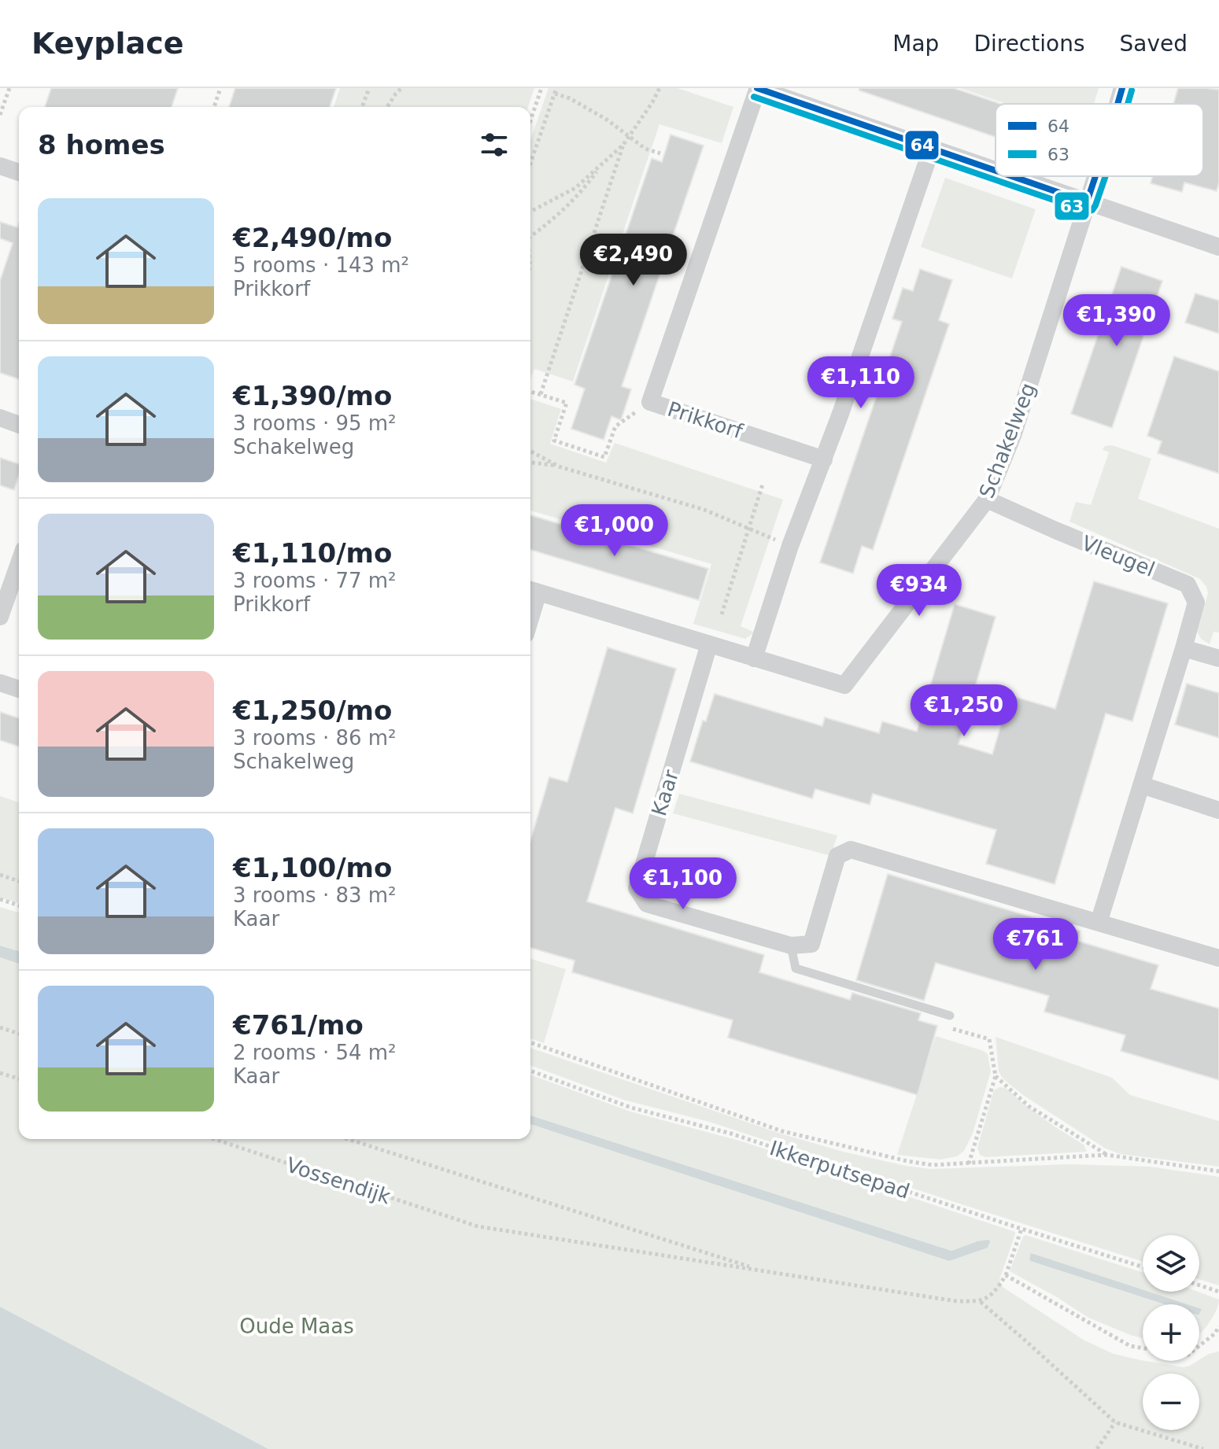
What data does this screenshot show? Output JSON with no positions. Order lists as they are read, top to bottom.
{
  "streets": {
    "street": [
      "Prikkorf",
      "Schakelweg",
      "Vleugel",
      "Kaar"
    ],
    "path": ["Ikkerputsepad", "Vossendijk"]
  },
  "crossings": [
    ["Schakelweg", "Vleugel"],
    ["Schakelweg", "Kaar"]
  ],
  "parks": ["Oude Maas"],
  "lines": ["transit line 64", "transit line 63"],
  "legend": ["64", "63"],
  "page": {
    "header": "Keyplace",
    "nav": ["Map", "Directions", "Saved"],
    "heading": "8 homes",
    "list": [
      {
        "name": "€2,490/mo",
        "note": "5 rooms · 143 m² · Prikkorf"
      },
      {
        "name": "€1,390/mo",
        "note": "3 rooms · 95 m² · Schakelweg"
      },
      {
        "name": "€1,110/mo",
        "note": "3 rooms · 77 m² · Prikkorf"
      },
      {
        "name": "€1,250/mo",
        "note": "3 rooms · 86 m² · Schakelweg"
      },
      {
        "name": "€1,100/mo",
        "note": "3 rooms · 83 m² · Kaar"
      },
      {
        "name": "€761/mo",
        "note": "2 rooms · 54 m² · Kaar"
      }
    ],
    "price": [
      "€2,490",
      "€1,390",
      "€1,110",
      "€1,000",
      "€934",
      "€1,250",
      "€1,100",
      "€761"
    ],
    "map_buttons": ["+", "−"]
  }
}
